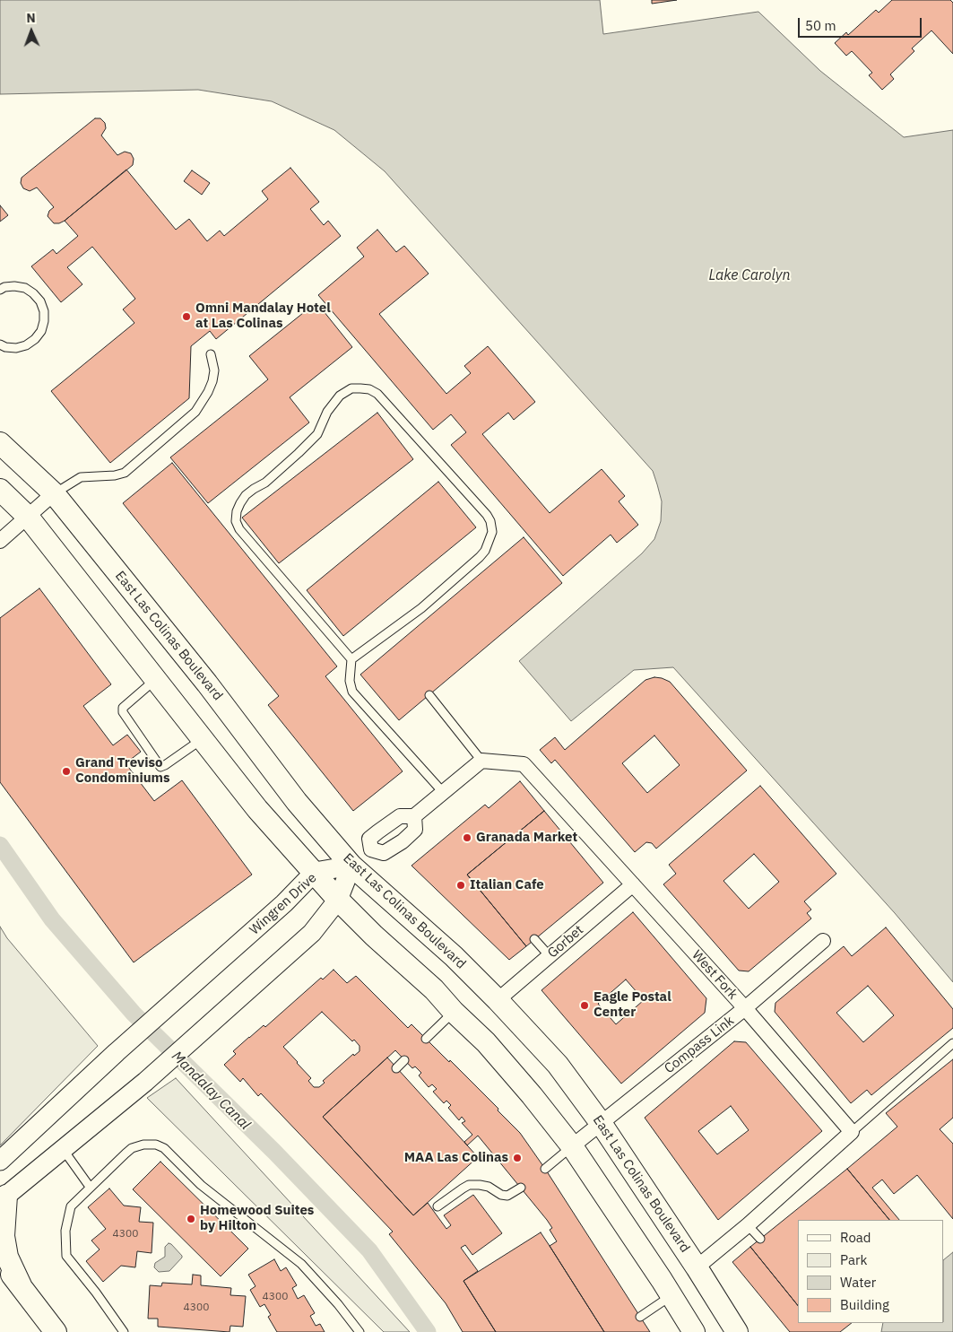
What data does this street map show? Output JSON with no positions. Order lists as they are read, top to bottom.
{
  "streets": {
    "main road": ["East Las Colinas Boulevard"],
    "street": [
      "Wingren Drive",
      "Gorbet",
      "West Fork",
      "Compass Link"
    ]
  },
  "crossings": [
    ["East Las Colinas Boulevard", "Wingren Drive"],
    ["East Las Colinas Boulevard", "Gorbet"],
    ["East Las Colinas Boulevard", "Compass Link"],
    ["Gorbet", "West Fork"],
    ["West Fork", "Compass Link"]
  ],
  "water": ["Lake Carolyn", "Mandalay Canal"],
  "places": [
    "Omni Mandalay Hotel at Las Colinas",
    "Grand Treviso Condominiums",
    "Granada Market",
    "Italian Cafe",
    "Eagle Postal Center",
    "MAA Las Colinas",
    "Homewood Suites by Hilton"
  ],
  "house_numbers": ["4300", "4300", "4300"],
  "legend": [
    "Road",
    "Park",
    "Water",
    "Building"
  ],
  "scale_bar": "50 m",
  "north": "top"
}
